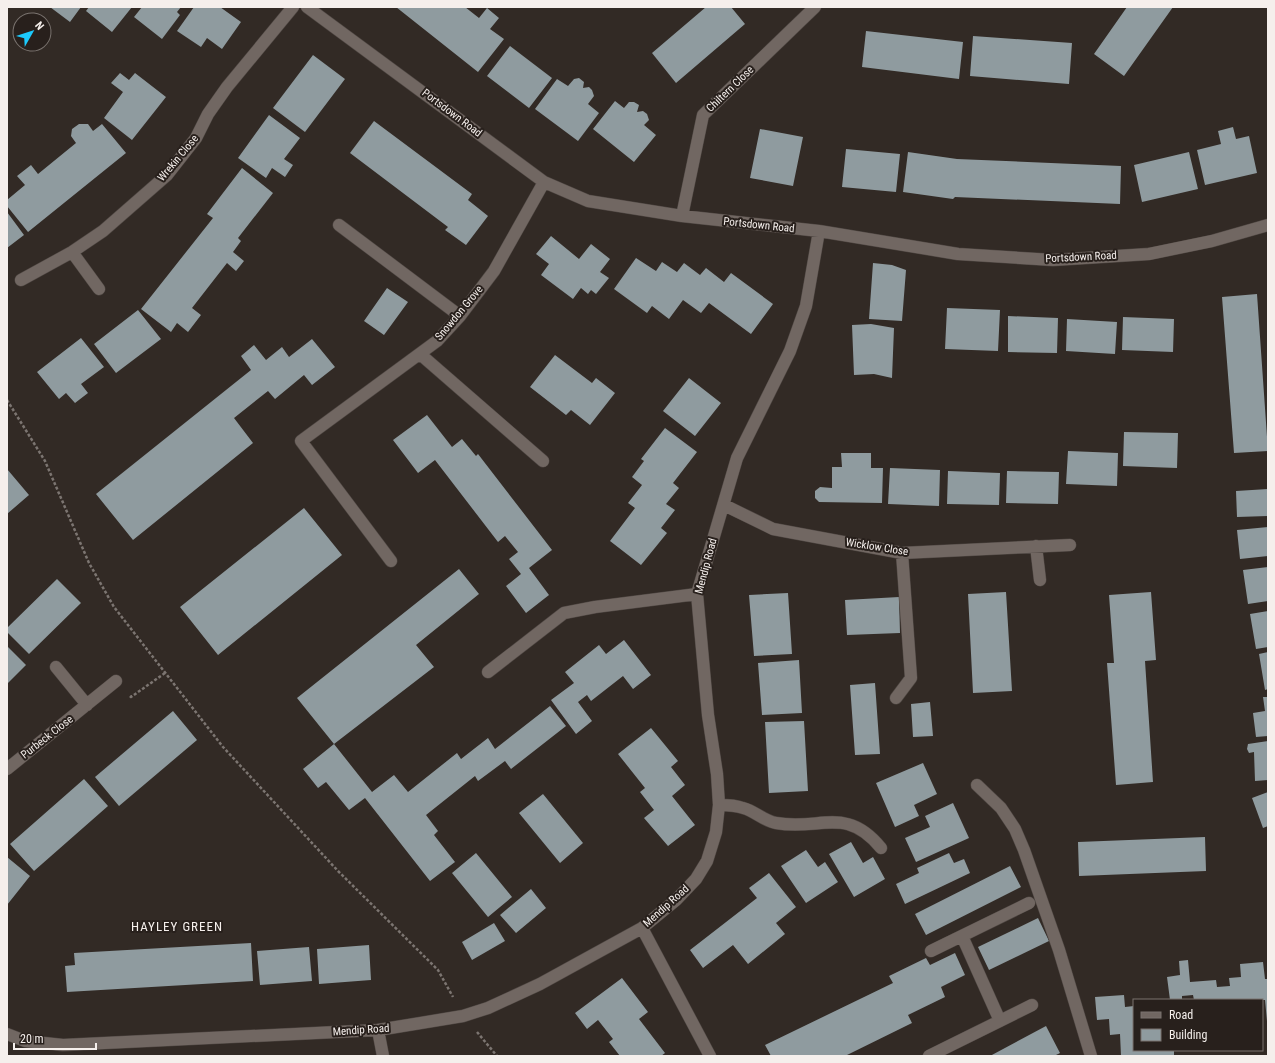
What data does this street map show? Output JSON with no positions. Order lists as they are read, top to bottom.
{
  "streets": {
    "street": [
      "Chiltern Close",
      "Portsdown Road",
      "Wrekin Close",
      "Snowdon Grove",
      "Wicklow Close",
      "Mendip Road",
      "Purbeck Close"
    ]
  },
  "crossings": [
    ["Chiltern Close", "Portsdown Road"],
    ["Portsdown Road", "Snowdon Grove"],
    ["Portsdown Road", "Mendip Road"],
    ["Wicklow Close", "Mendip Road"]
  ],
  "districts": ["HAYLEY GREEN"],
  "legend": ["Road", "Building"],
  "scale_bar": "20 m",
  "north": "top right"
}
